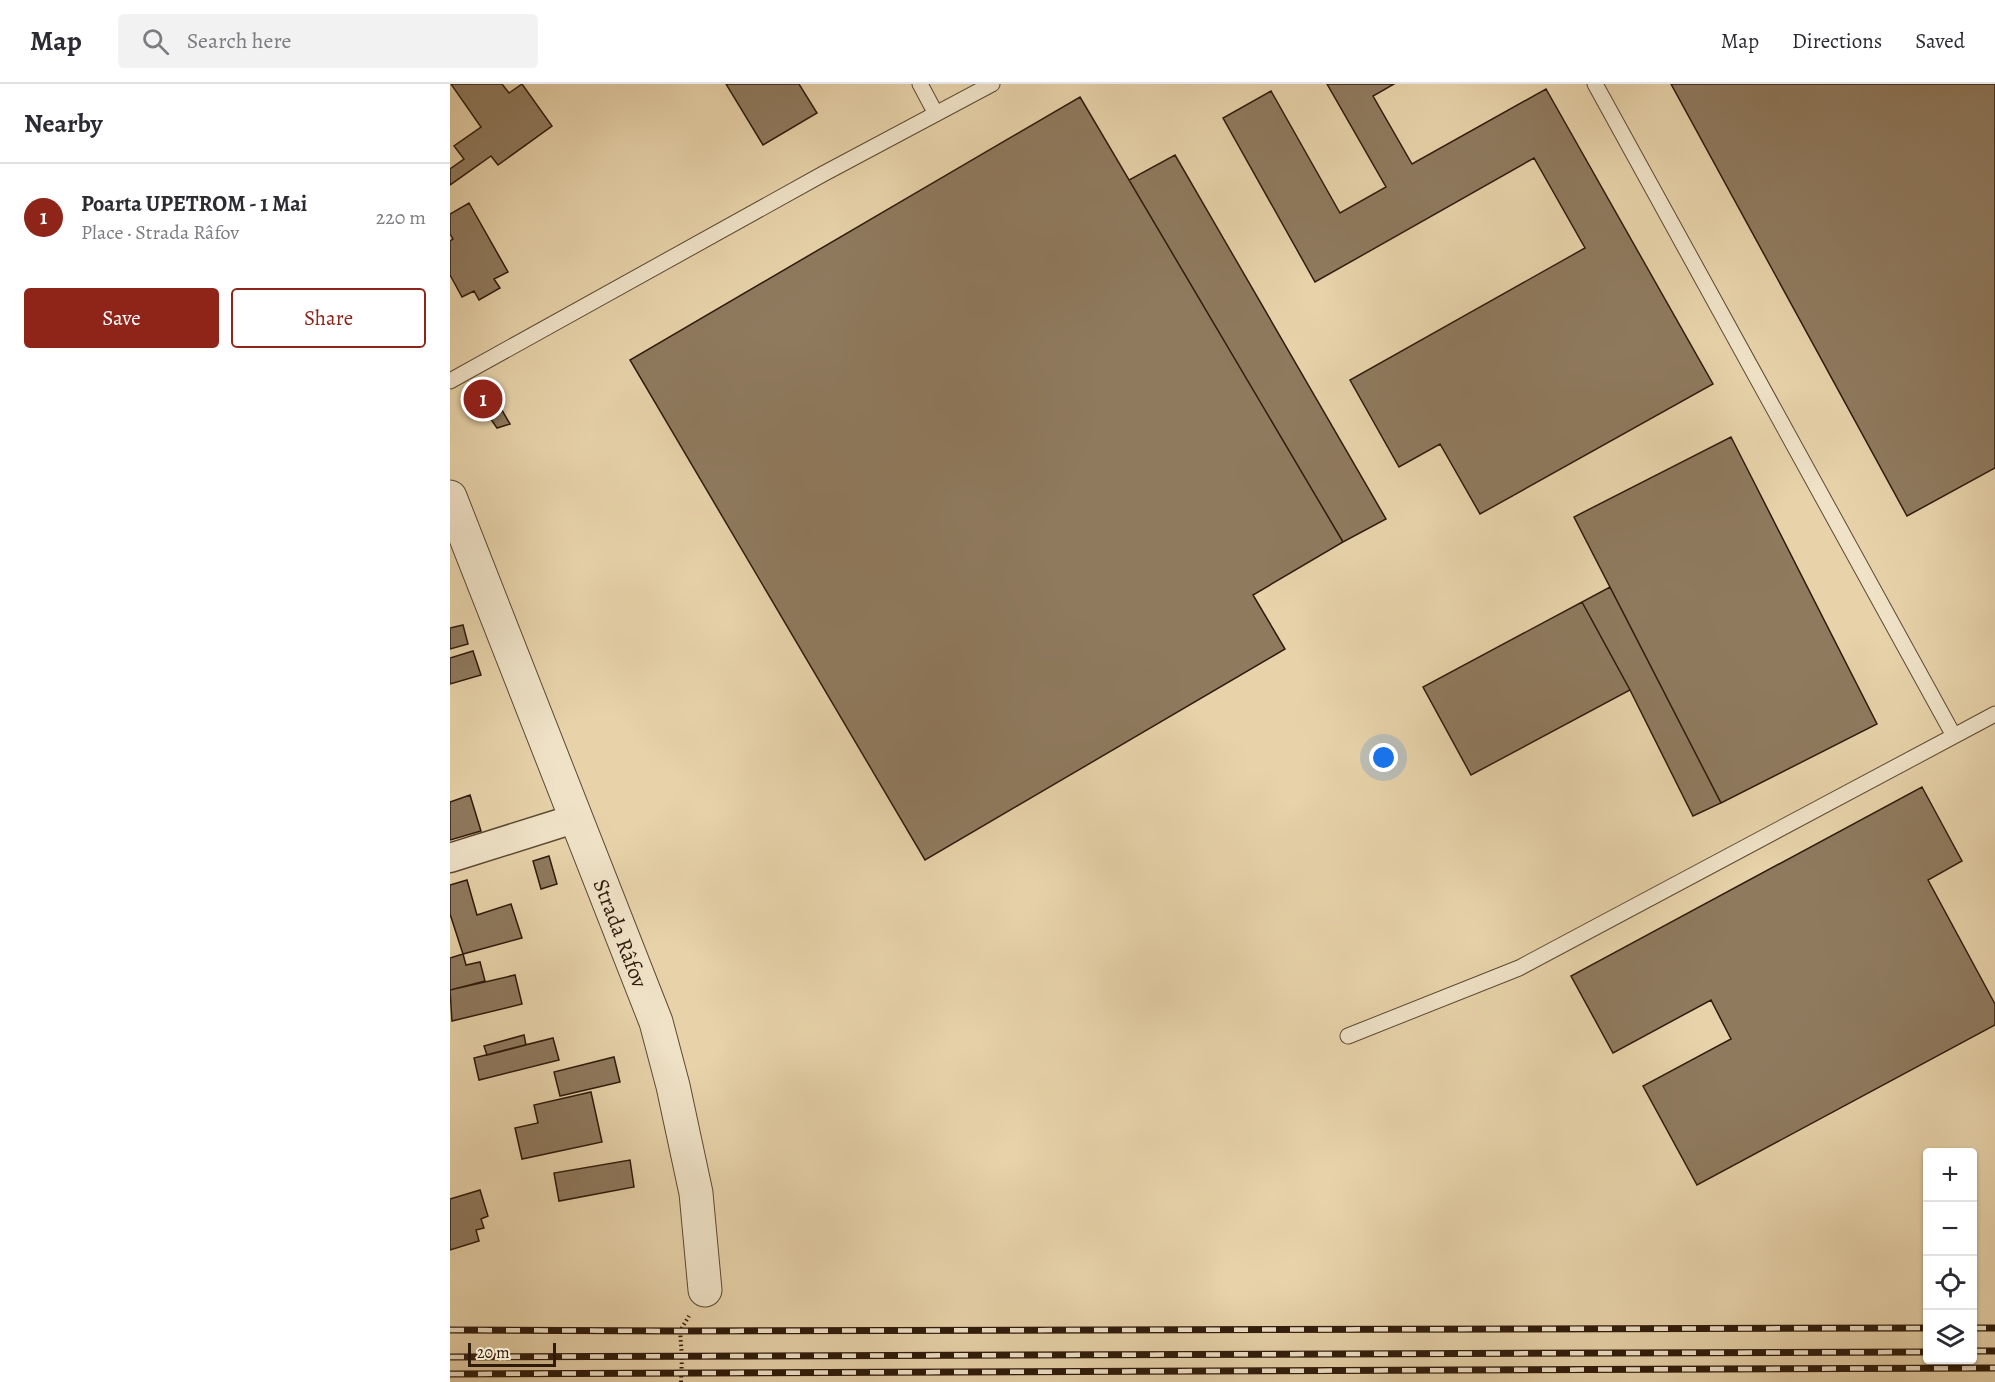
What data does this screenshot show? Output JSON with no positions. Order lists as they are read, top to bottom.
{
  "streets": {
    "street": ["Strada Râfov"]
  },
  "scale_bar": "20 m",
  "page": {
    "header": "Map",
    "search": "Search here",
    "nav": ["Map", "Directions", "Saved"],
    "heading": "Nearby",
    "list": [
      {
        "mark": "1",
        "name": "Poarta UPETROM - 1 Mai",
        "note": "Place · Strada Râfov",
        "value": "220 m"
      }
    ],
    "buttons": ["Save", "Share"],
    "pins": "1",
    "map_buttons": ["+", "−"],
    "scale": "20 m"
  }
}
